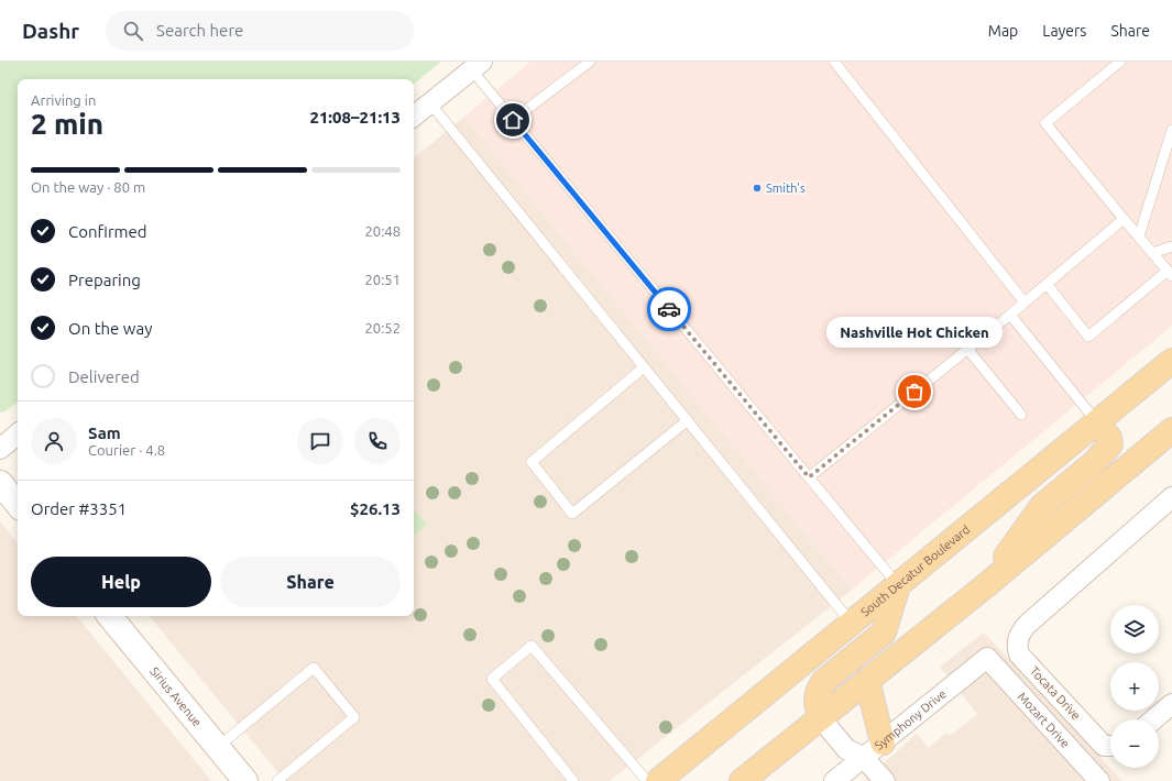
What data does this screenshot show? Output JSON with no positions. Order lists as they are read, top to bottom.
{
  "streets": {
    "main road": ["South Decatur Boulevard"],
    "street": [
      "Tocata Drive",
      "Sirius Avenue",
      "Symphony Drive",
      "Mozart Drive"
    ]
  },
  "crossings": [
    ["Symphony Drive", "Mozart Drive"]
  ],
  "places": ["Smith's", "Nashville Hot Chicken"],
  "page": {
    "header": "Dashr",
    "search": "Search here",
    "nav": ["Map", "Layers", "Share"],
    "heading": ["2 min", "Arriving in", "21:08–21:13"],
    "panel": [
      "Sam",
      "Courier · 4.8",
      "Order #3351",
      "$26.13"
    ],
    "bar": "On the way · 80 m",
    "list": [
      ["Confirmed", "20:48"],
      ["Preparing", "20:51"],
      ["On the way", "20:52"],
      "Delivered"
    ],
    "bubble": "Nashville Hot Chicken",
    "buttons": ["Help", "Share"],
    "map_buttons": ["+", "−"]
  }
}
